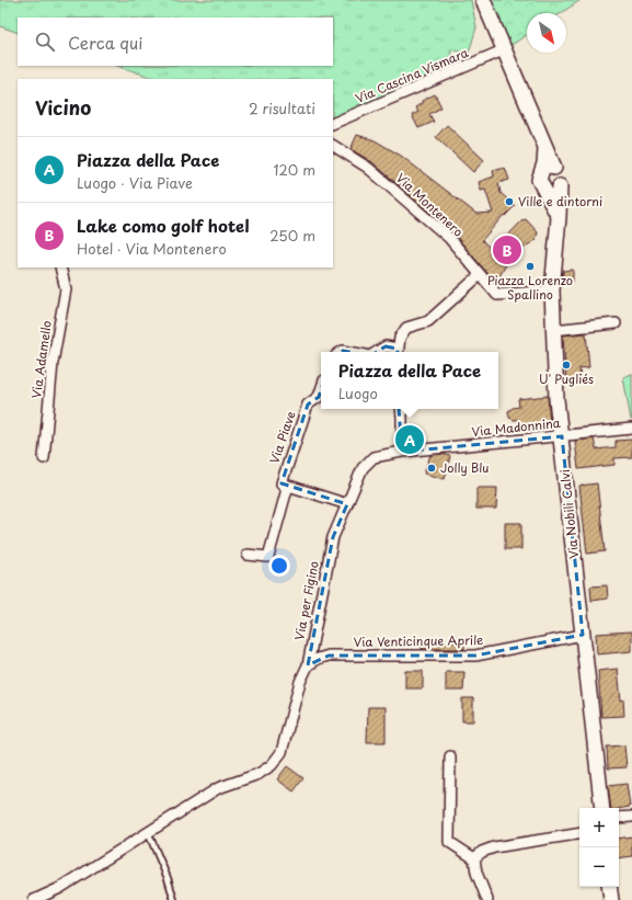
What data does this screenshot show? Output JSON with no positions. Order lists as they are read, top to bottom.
{
  "streets": {
    "main road": ["Via Nobili Calvi"],
    "street": [
      "Via Cascina Vismara",
      "Via Montenero",
      "Via Adamello",
      "Via Madonnina",
      "Via Piave",
      "Via per Figino",
      "Via Venticinque Aprile"
    ]
  },
  "crossings": [
    ["Via Montenero", "Via Nobili Calvi"],
    ["Via Madonnina", "Via Nobili Calvi"],
    ["Via Madonnina", "Via per Figino"],
    ["Via Piave", "Via per Figino"],
    ["Via Nobili Calvi", "Via Venticinque Aprile"],
    ["Via per Figino", "Via Venticinque Aprile"]
  ],
  "places": [
    "Ville e dintorni",
    "Piazza Lorenzo Spallino",
    "U' Pugliés",
    "Jolly Blu"
  ],
  "north": "bottom right",
  "page": {
    "search": "Cerca qui",
    "heading": ["Vicino", "2 risultati"],
    "list": [
      {
        "mark": "A",
        "name": "Piazza della Pace",
        "note": "Luogo · Via Piave",
        "value": "120 m"
      },
      {
        "mark": "B",
        "name": "Lake como golf hotel",
        "note": "Hotel · Via Montenero",
        "value": "250 m"
      }
    ],
    "pins": ["B", "A"],
    "popup": ["Piazza della Pace", "Luogo"],
    "map_buttons": ["+", "−"]
  }
}
